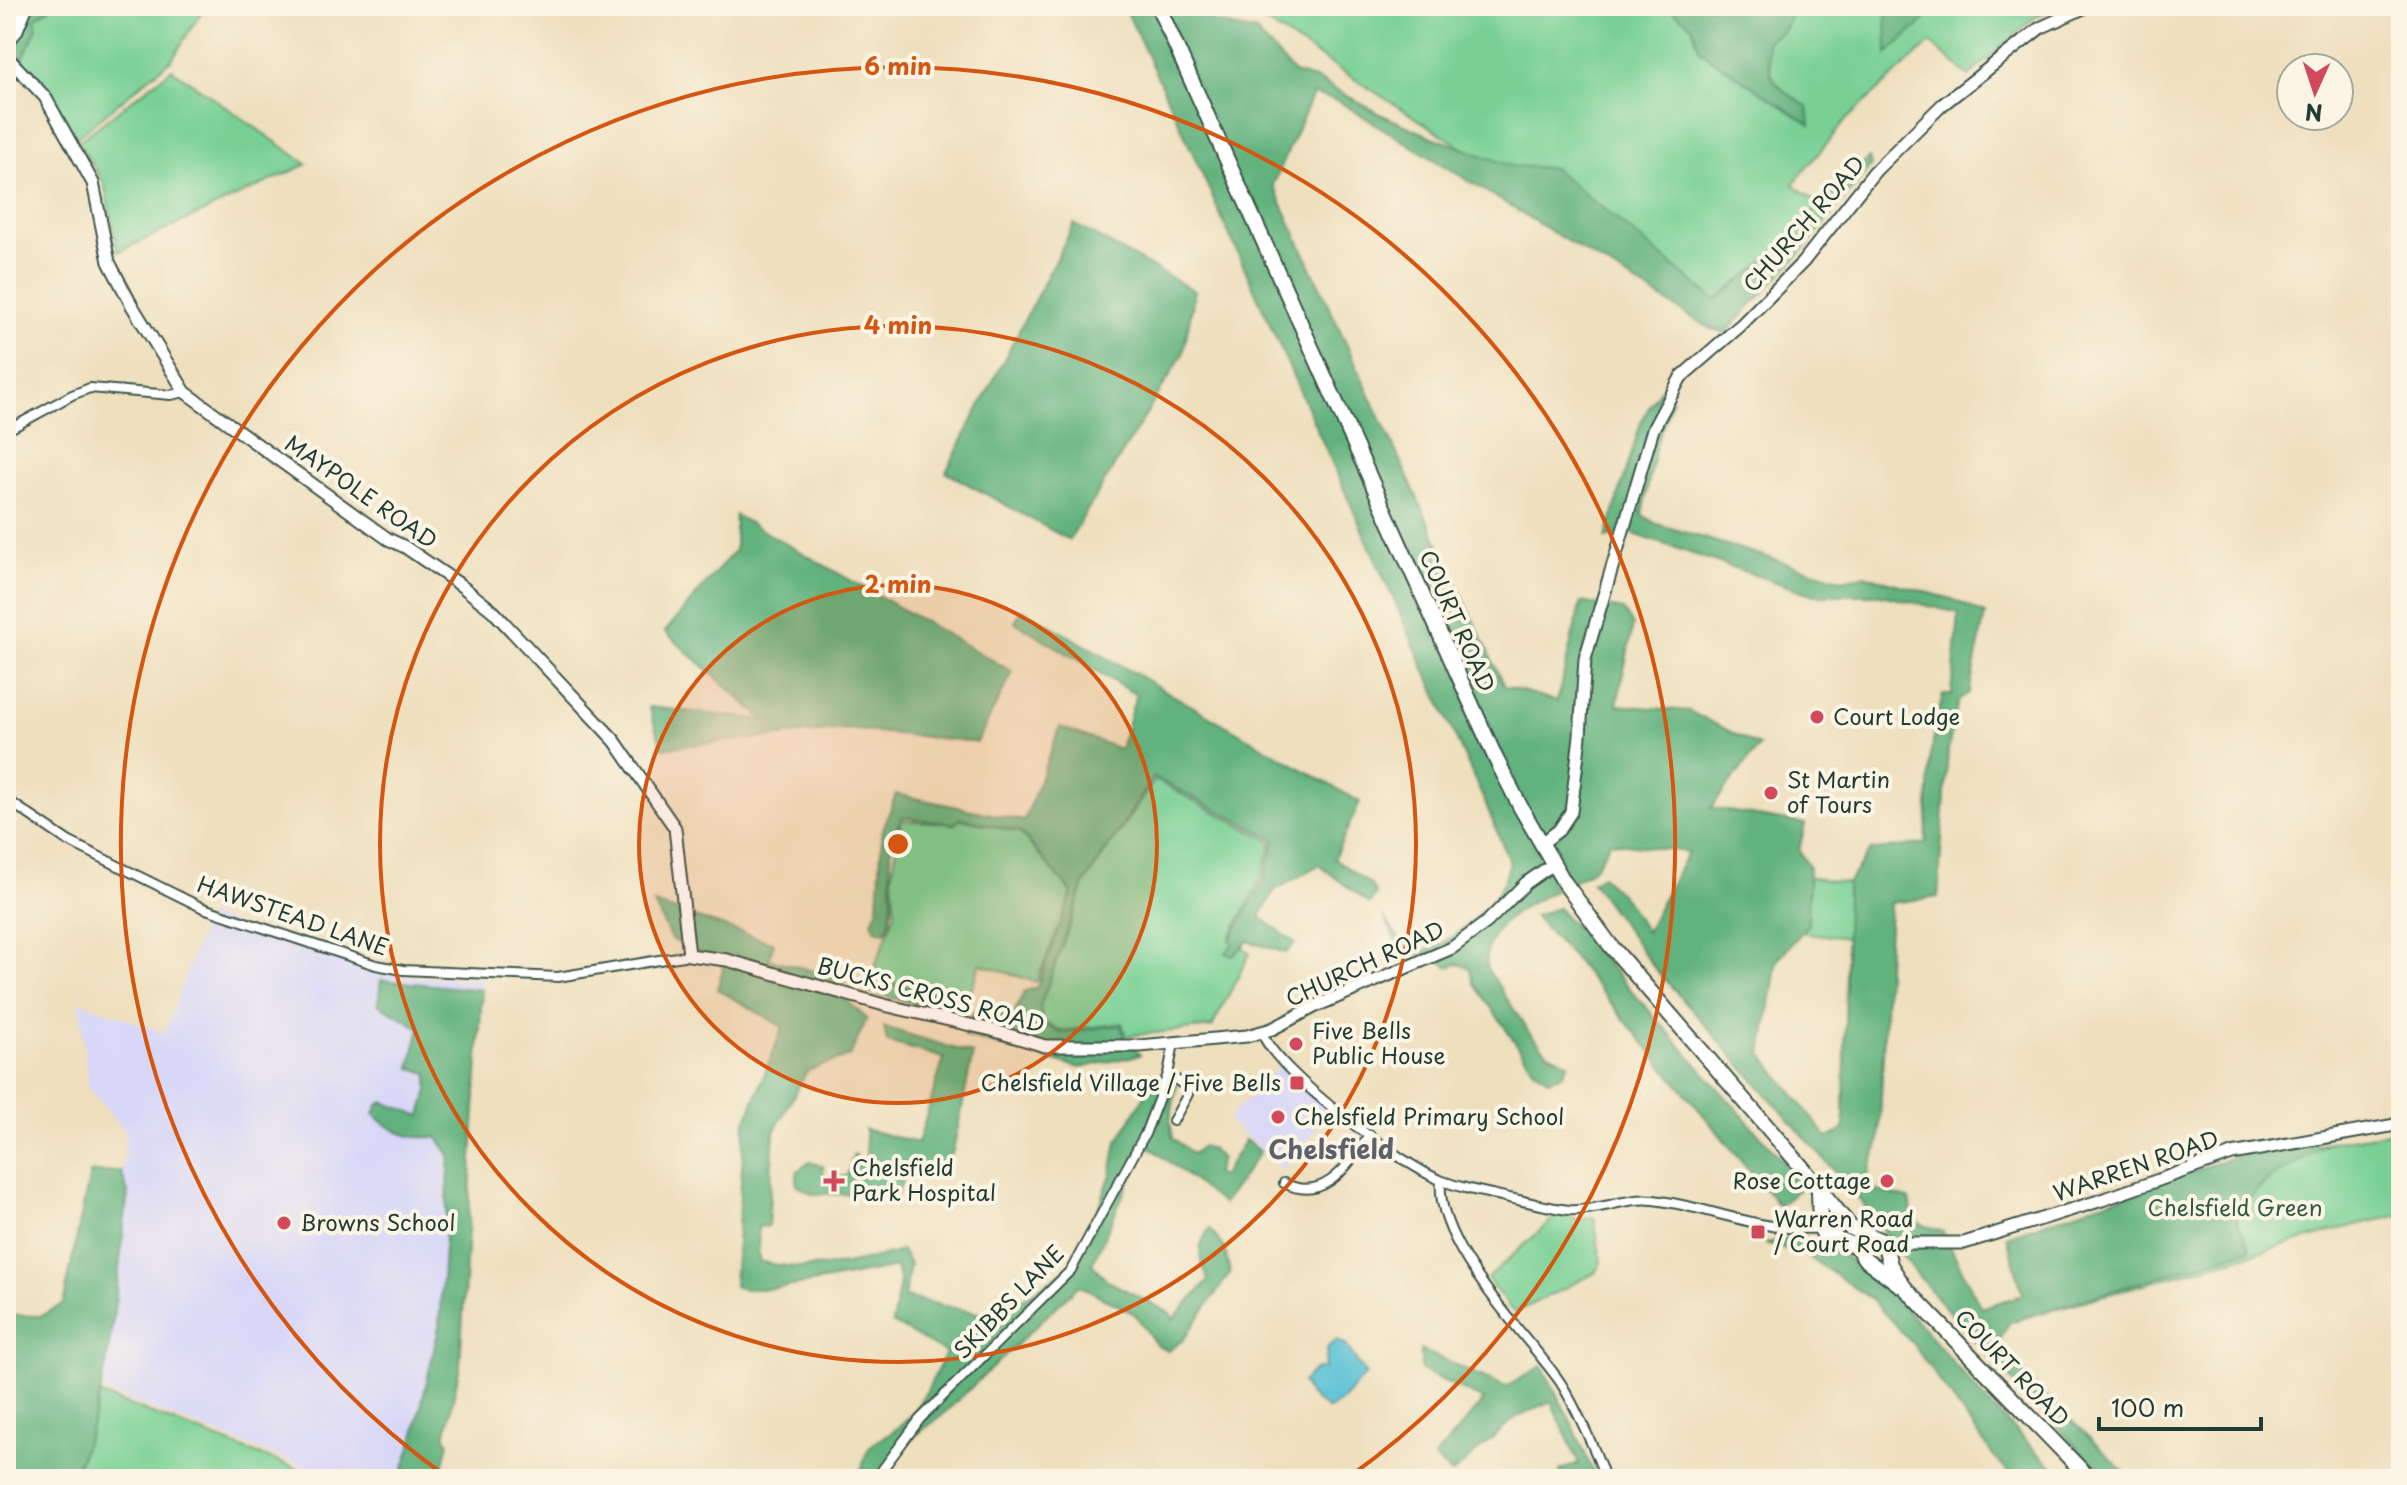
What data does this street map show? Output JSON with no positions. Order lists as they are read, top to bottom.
{
  "streets": {
    "main road": ["COURT ROAD"],
    "street": [
      "CHURCH ROAD",
      "MAYPOLE ROAD",
      "HAWSTEAD LANE",
      "BUCKS CROSS ROAD",
      "WARREN ROAD",
      "SKIBBS LANE"
    ]
  },
  "crossings": [
    ["CHURCH ROAD", "COURT ROAD"],
    ["CHURCH ROAD", "BUCKS CROSS ROAD"],
    ["MAYPOLE ROAD", "HAWSTEAD LANE"],
    ["MAYPOLE ROAD", "BUCKS CROSS ROAD"],
    ["COURT ROAD", "WARREN ROAD"],
    ["HAWSTEAD LANE", "BUCKS CROSS ROAD"],
    ["BUCKS CROSS ROAD", "SKIBBS LANE"]
  ],
  "districts": ["Chelsfield"],
  "parks": ["Chelsfield Green"],
  "places": {
    "other": [
      "Court Lodge",
      "St Martin of Tours",
      "Five Bells Public House",
      "Chelsfield Primary School",
      "Rose Cottage",
      "Browns School"
    ],
    "transit": ["Chelsfield Village / Five Bells", "Warren Road / Court Road"],
    "health": ["Chelsfield Park Hospital"]
  },
  "scale_bar": "100 m",
  "north": "bottom",
  "rings": ["6 min", "4 min", "2 min"]
}
